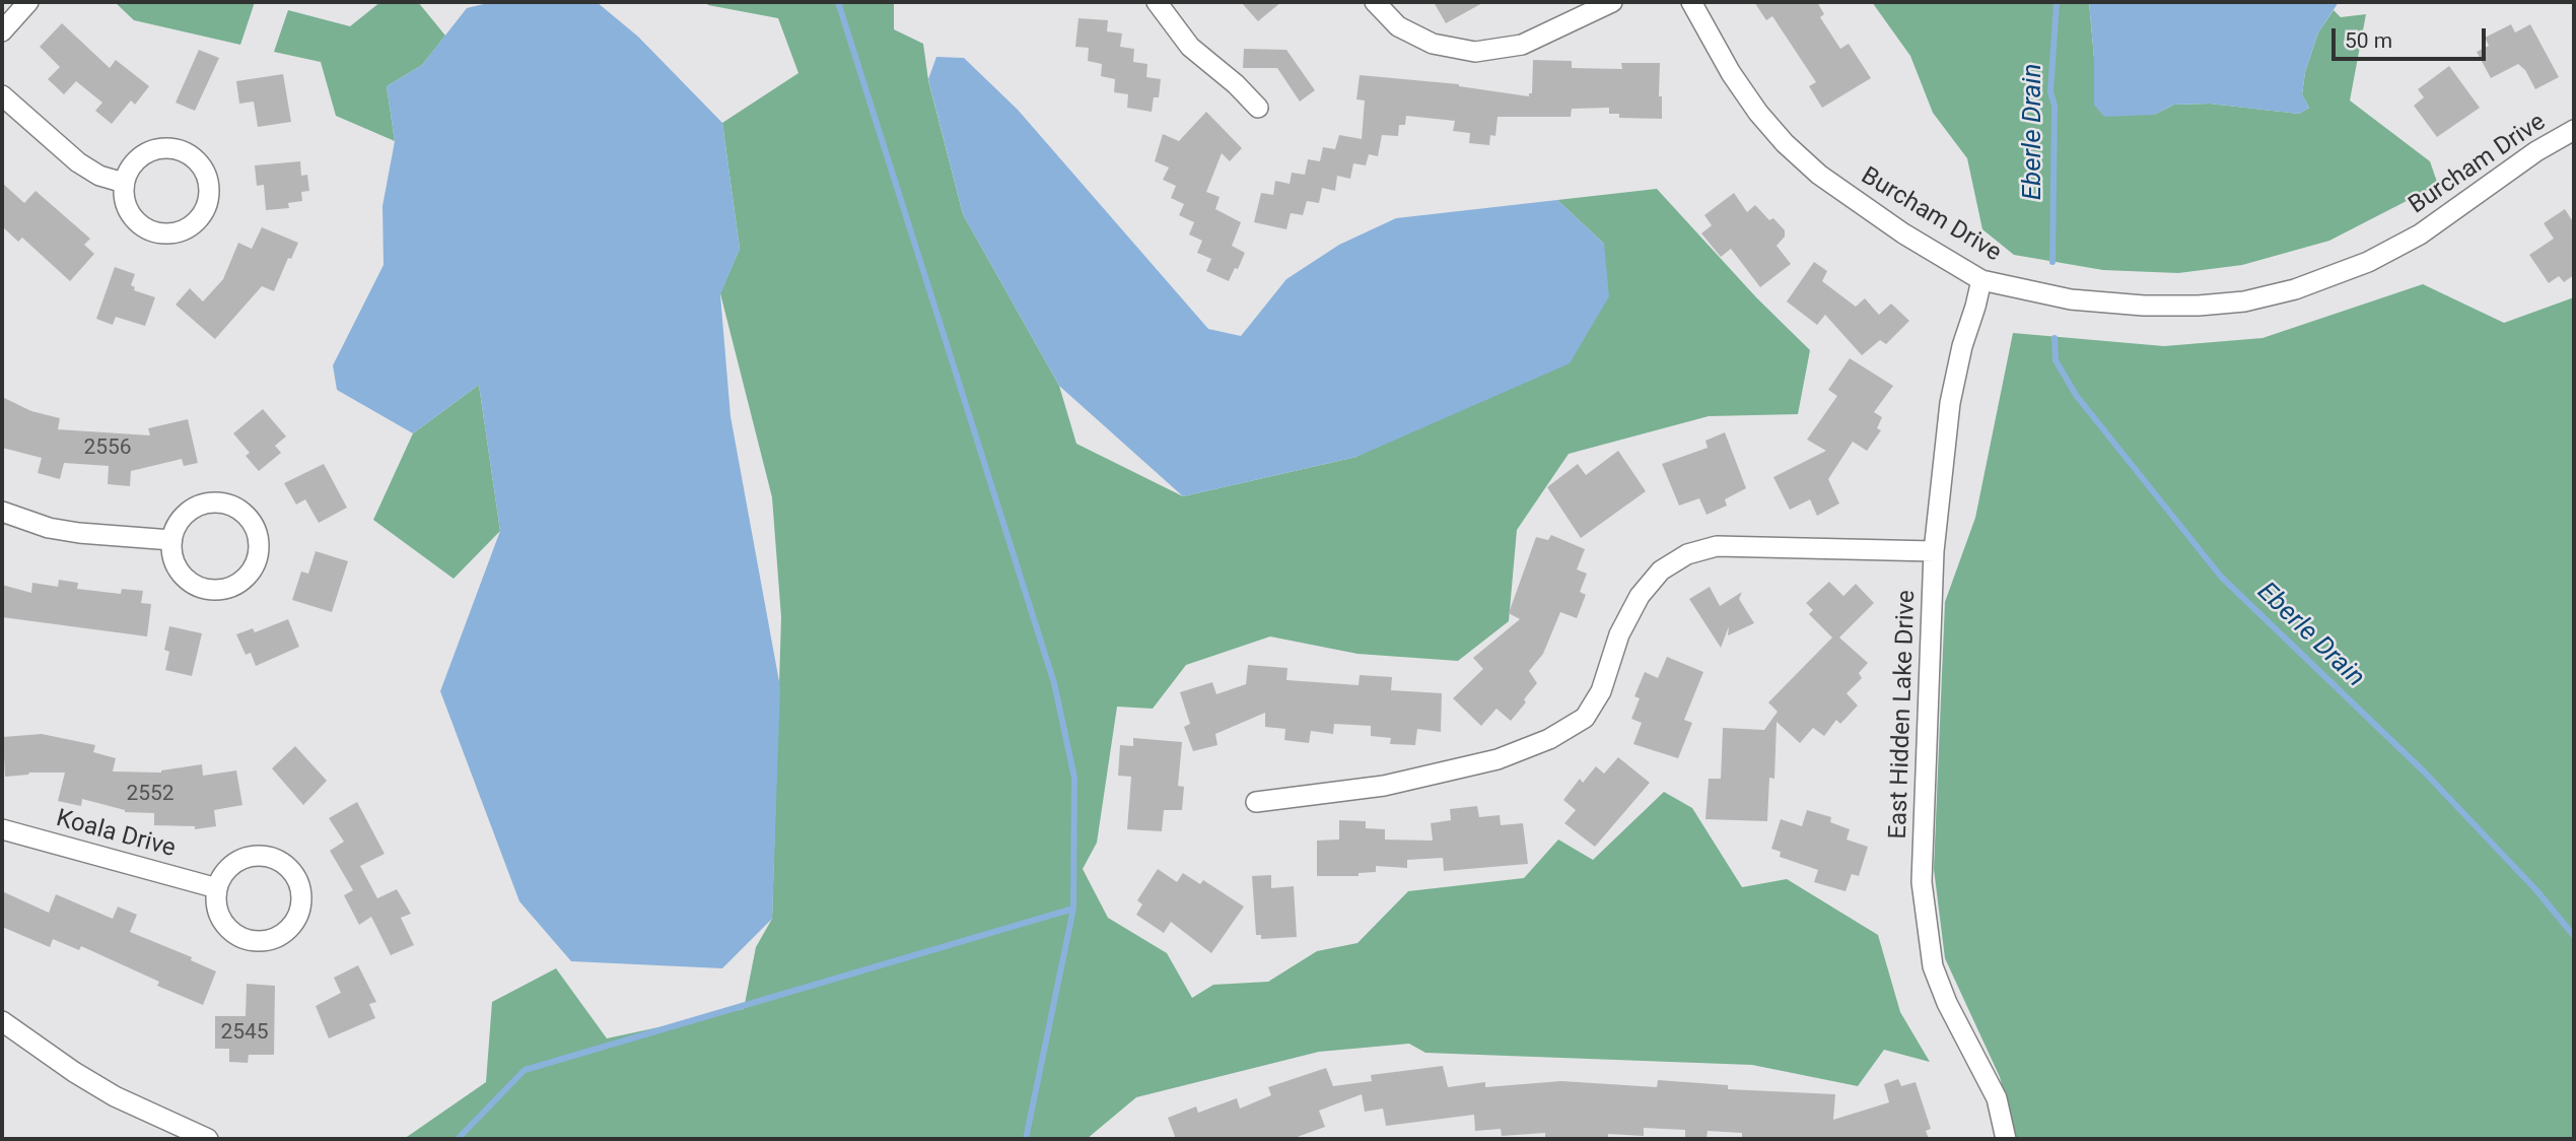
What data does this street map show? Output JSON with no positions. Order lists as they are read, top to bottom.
{
  "streets": {
    "street": ["Burcham Drive", "East Hidden Lake Drive", "Koala Drive"]
  },
  "crossings": [
    ["Burcham Drive", "East Hidden Lake Drive"]
  ],
  "water": ["Eberle Drain"],
  "house_numbers": ["2556", "2552", "2545"],
  "scale_bar": "50 m"
}
